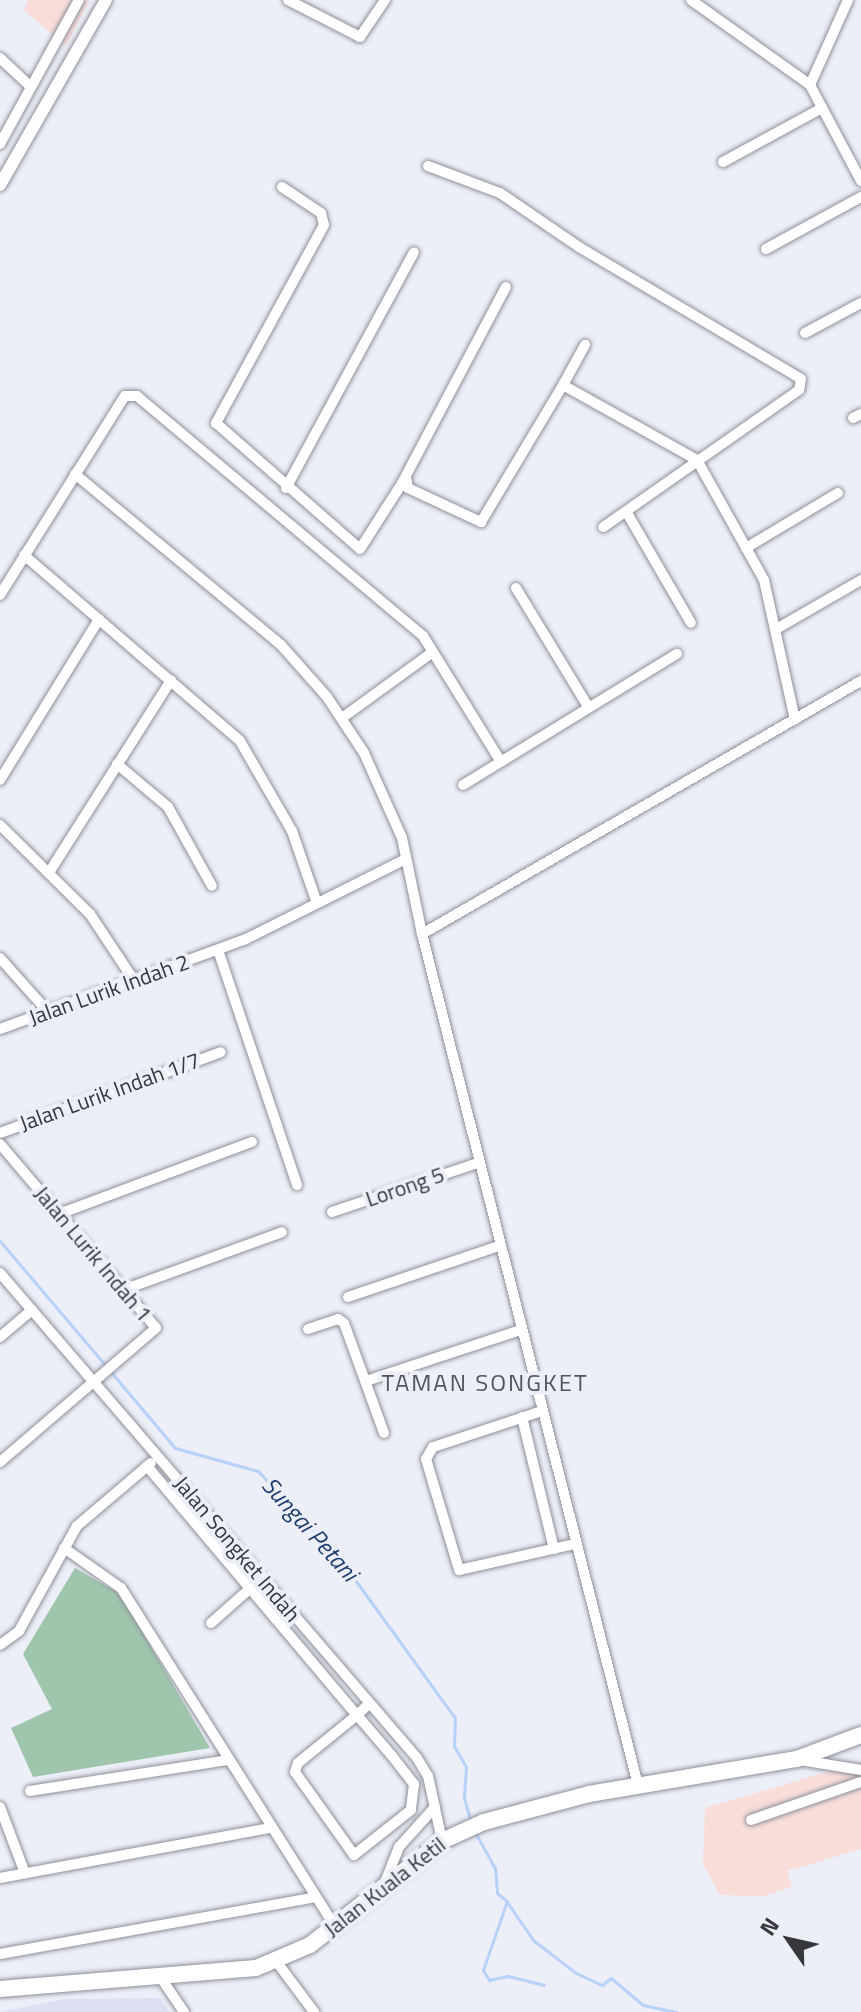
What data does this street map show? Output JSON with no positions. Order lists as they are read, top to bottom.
{
  "streets": {
    "main road": ["Jalan Kuala Ketil"],
    "street": [
      "Jalan Lurik Indah 2",
      "Jalan Lurik Indah 1/7",
      "Lorong 5",
      "Jalan Lurik Indah 1",
      "Jalan Songket Indah"
    ]
  },
  "crossings": [
    ["Jalan Lurik Indah 1", "Jalan Songket Indah"],
    ["Jalan Songket Indah", "Jalan Kuala Ketil"]
  ],
  "districts": ["TAMAN SONGKET"],
  "water": ["Sungai Petani"],
  "north": "top left"
}
